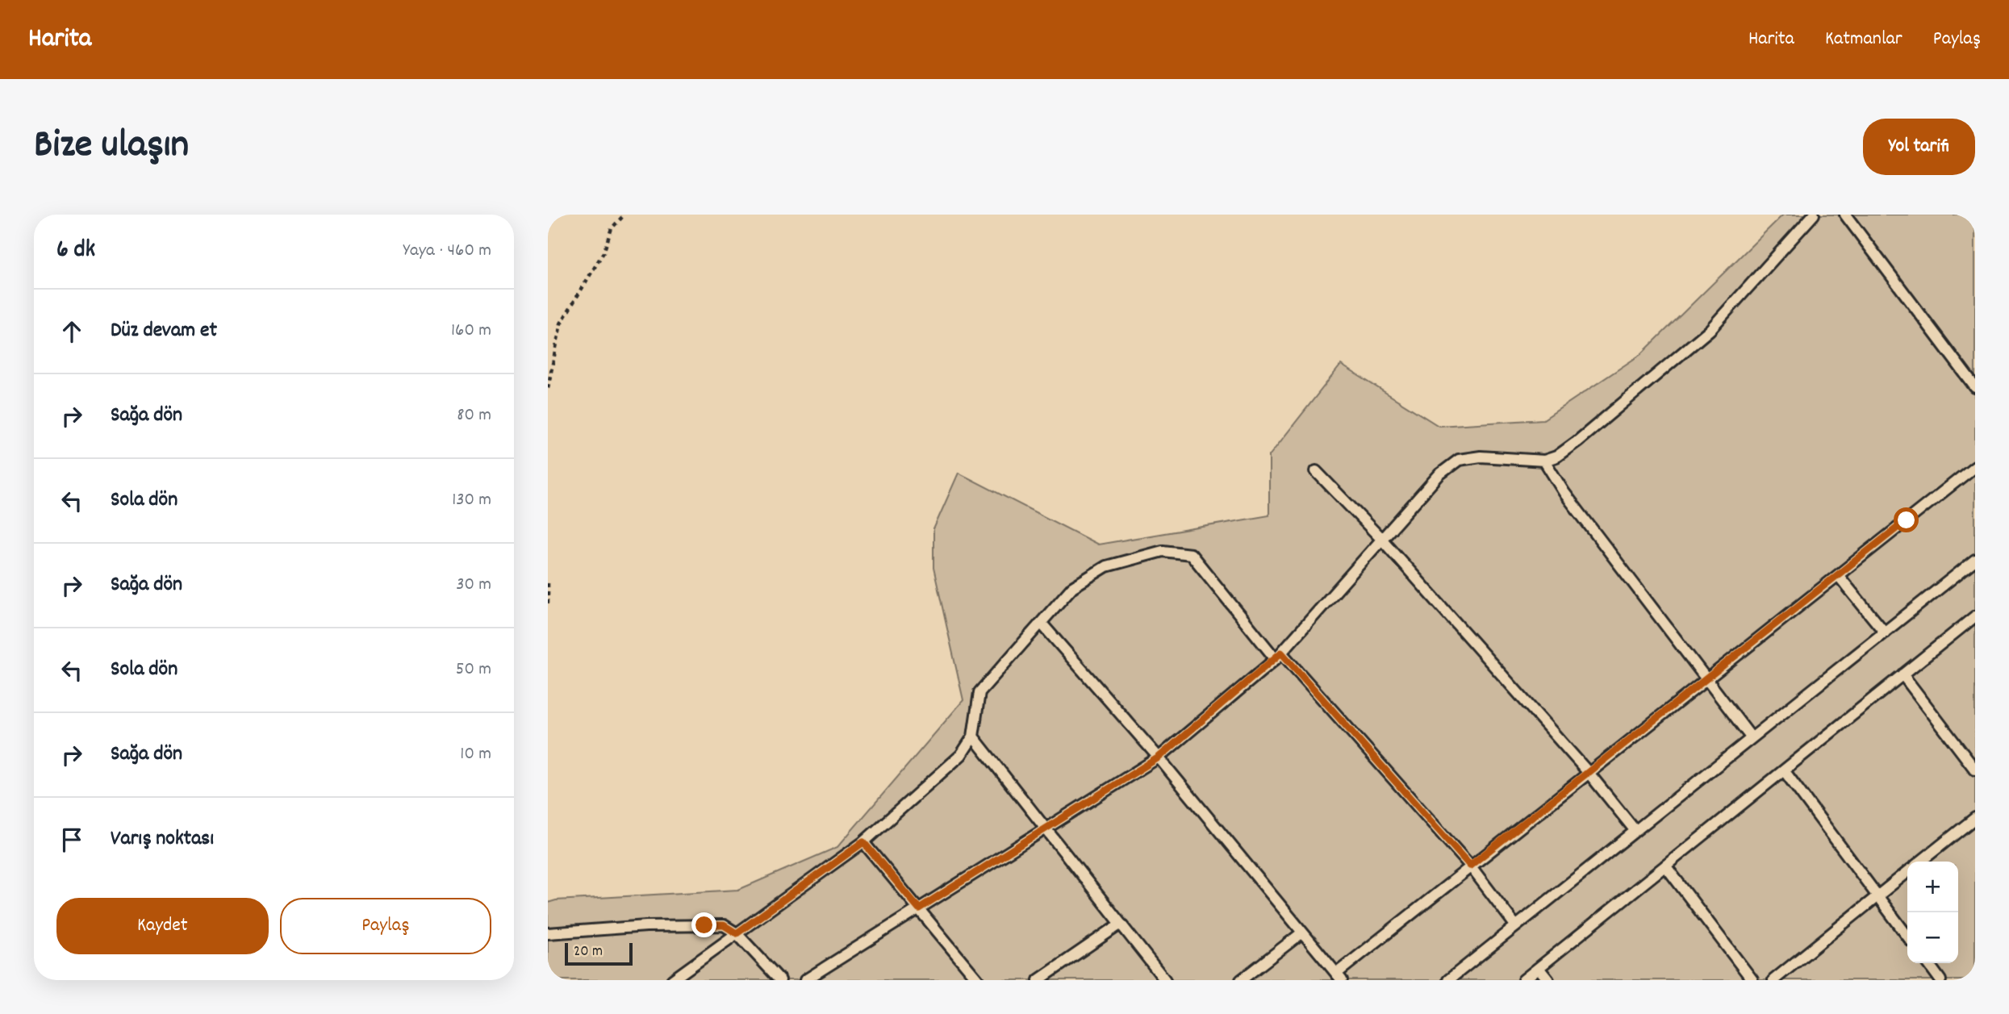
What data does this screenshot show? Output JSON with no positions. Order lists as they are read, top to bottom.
{
  "scale_bar": "20 m",
  "page": {
    "header": "Harita",
    "nav": ["Harita", "Katmanlar", "Paylaş"],
    "title": "Bize ulaşın",
    "buttons": [
      "Yol tarifi",
      ["Kaydet", "Paylaş"]
    ],
    "heading": ["6 dk", "Yaya · 460 m"],
    "list": [
      ["Düz devam et", "160 m"],
      ["Sağa dön", "80 m"],
      ["Sola dön", "130 m"],
      ["Sağa dön", "30 m"],
      ["Sola dön", "50 m"],
      ["Sağa dön", "10 m"],
      "Varış noktası"
    ],
    "map_buttons": ["+", "−"],
    "scale": "20 m"
  }
}
